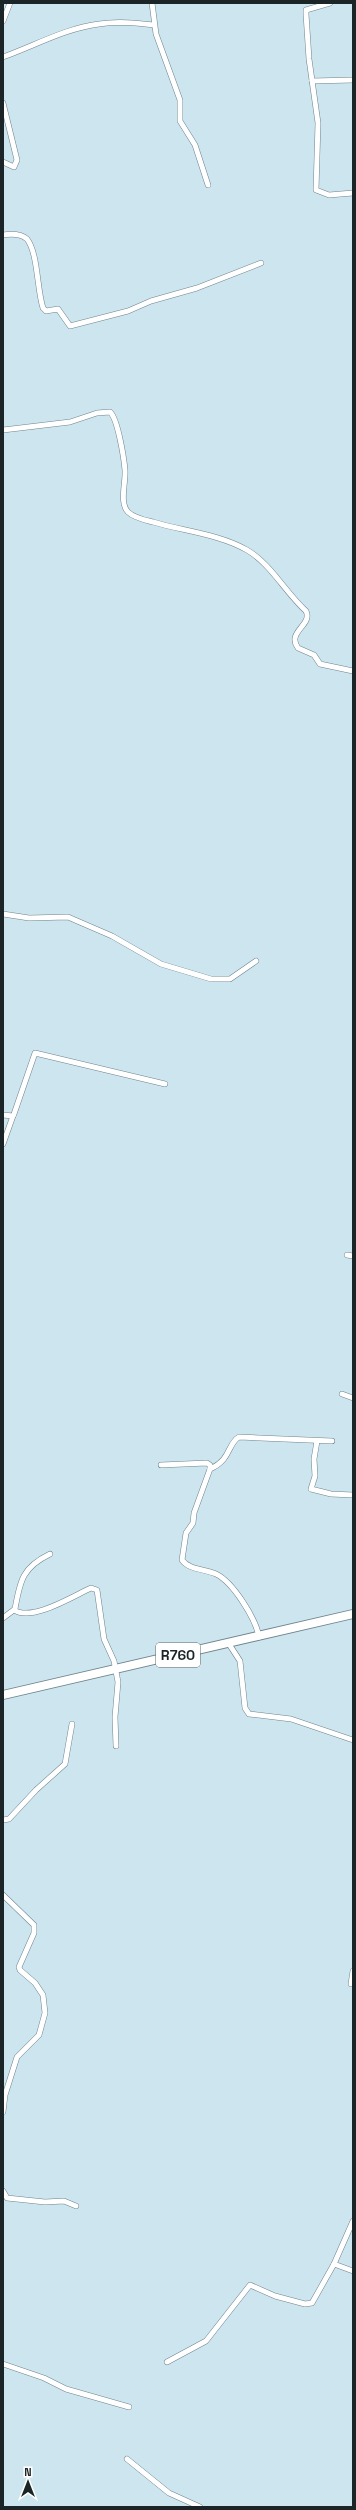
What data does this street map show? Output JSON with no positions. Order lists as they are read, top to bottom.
{
  "streets": {
    "main road": ["R760"]
  },
  "north": "top"
}
